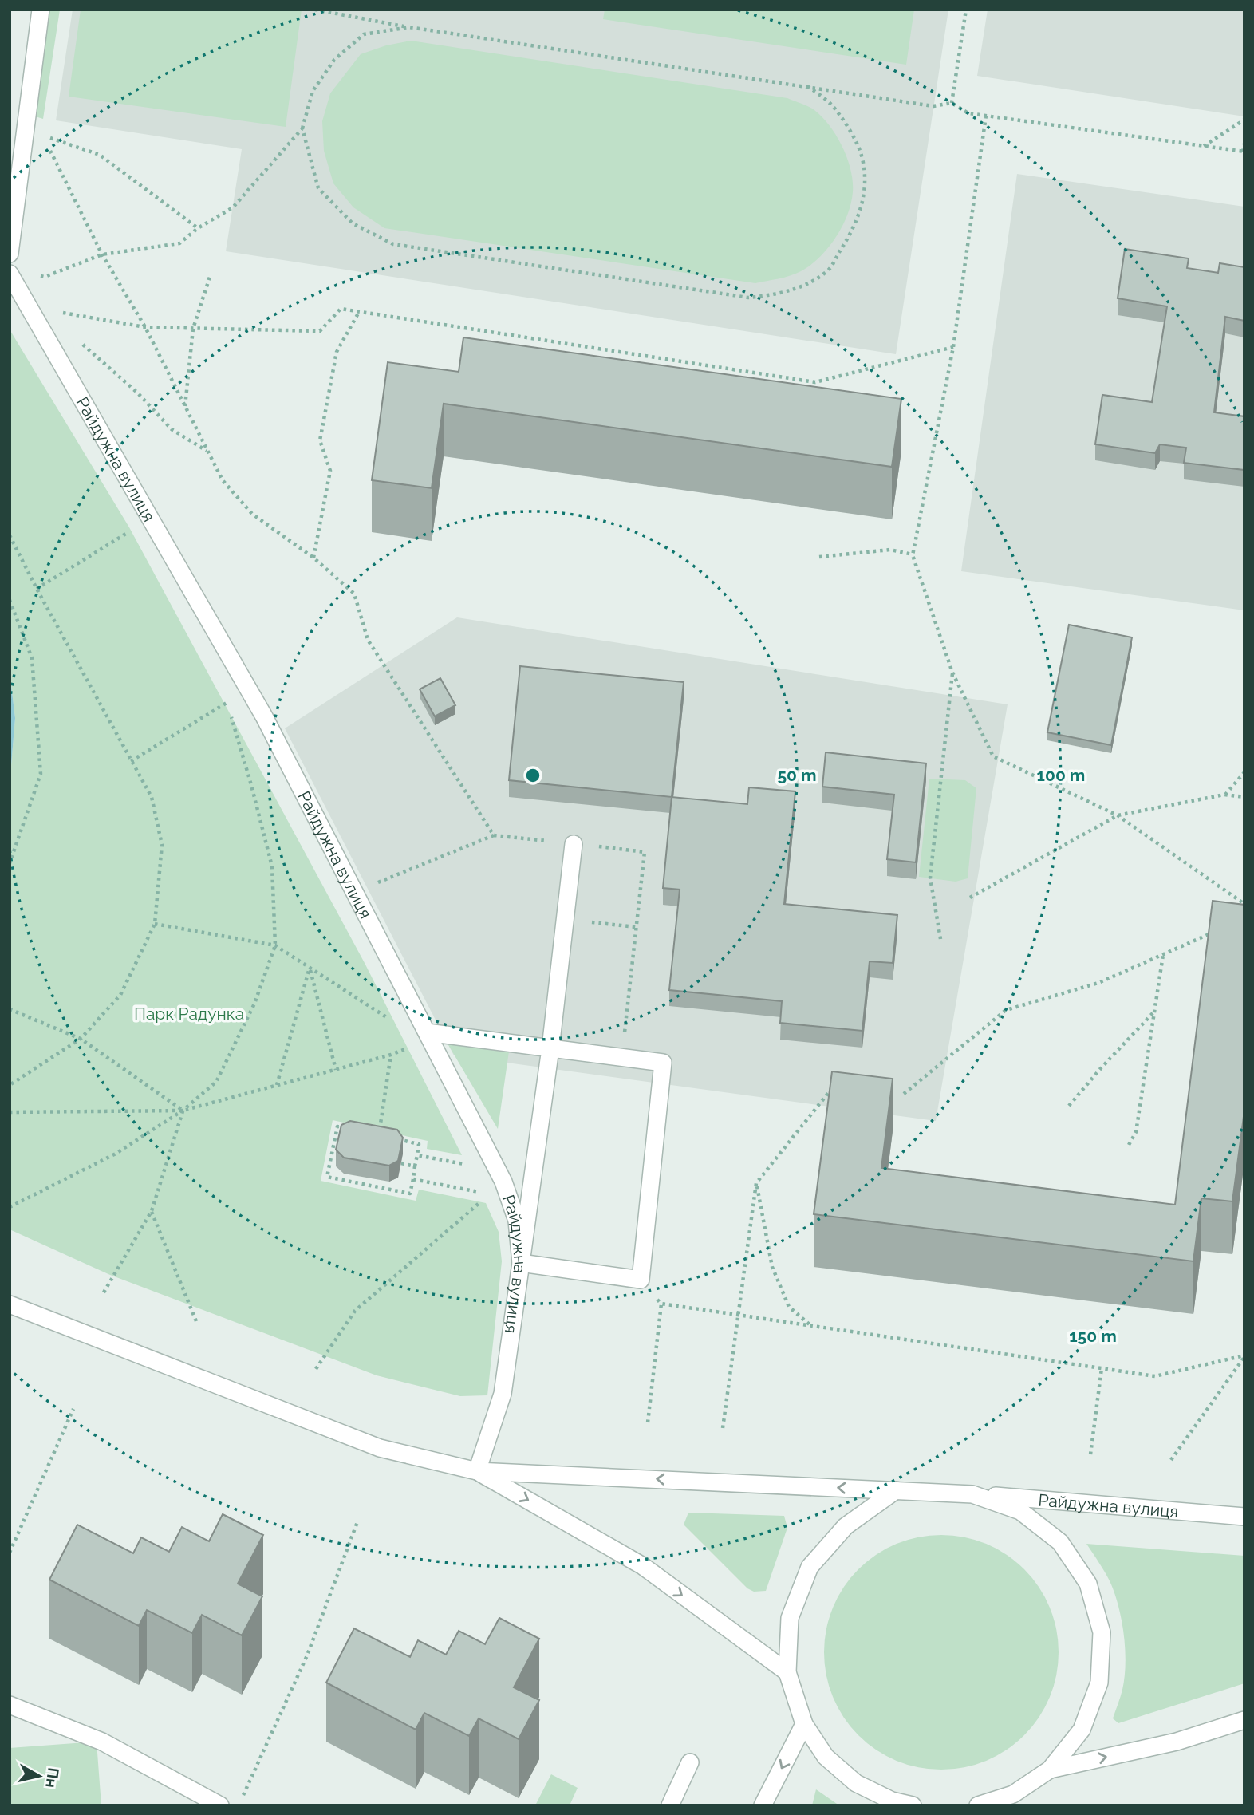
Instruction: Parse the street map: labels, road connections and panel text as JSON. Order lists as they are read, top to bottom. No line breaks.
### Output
{"streets":{"street":["Райдужна вулиця"]},"parks":["Парк Радунка"],"north":"right","rings":["50 m","100 m","150 m"]}
